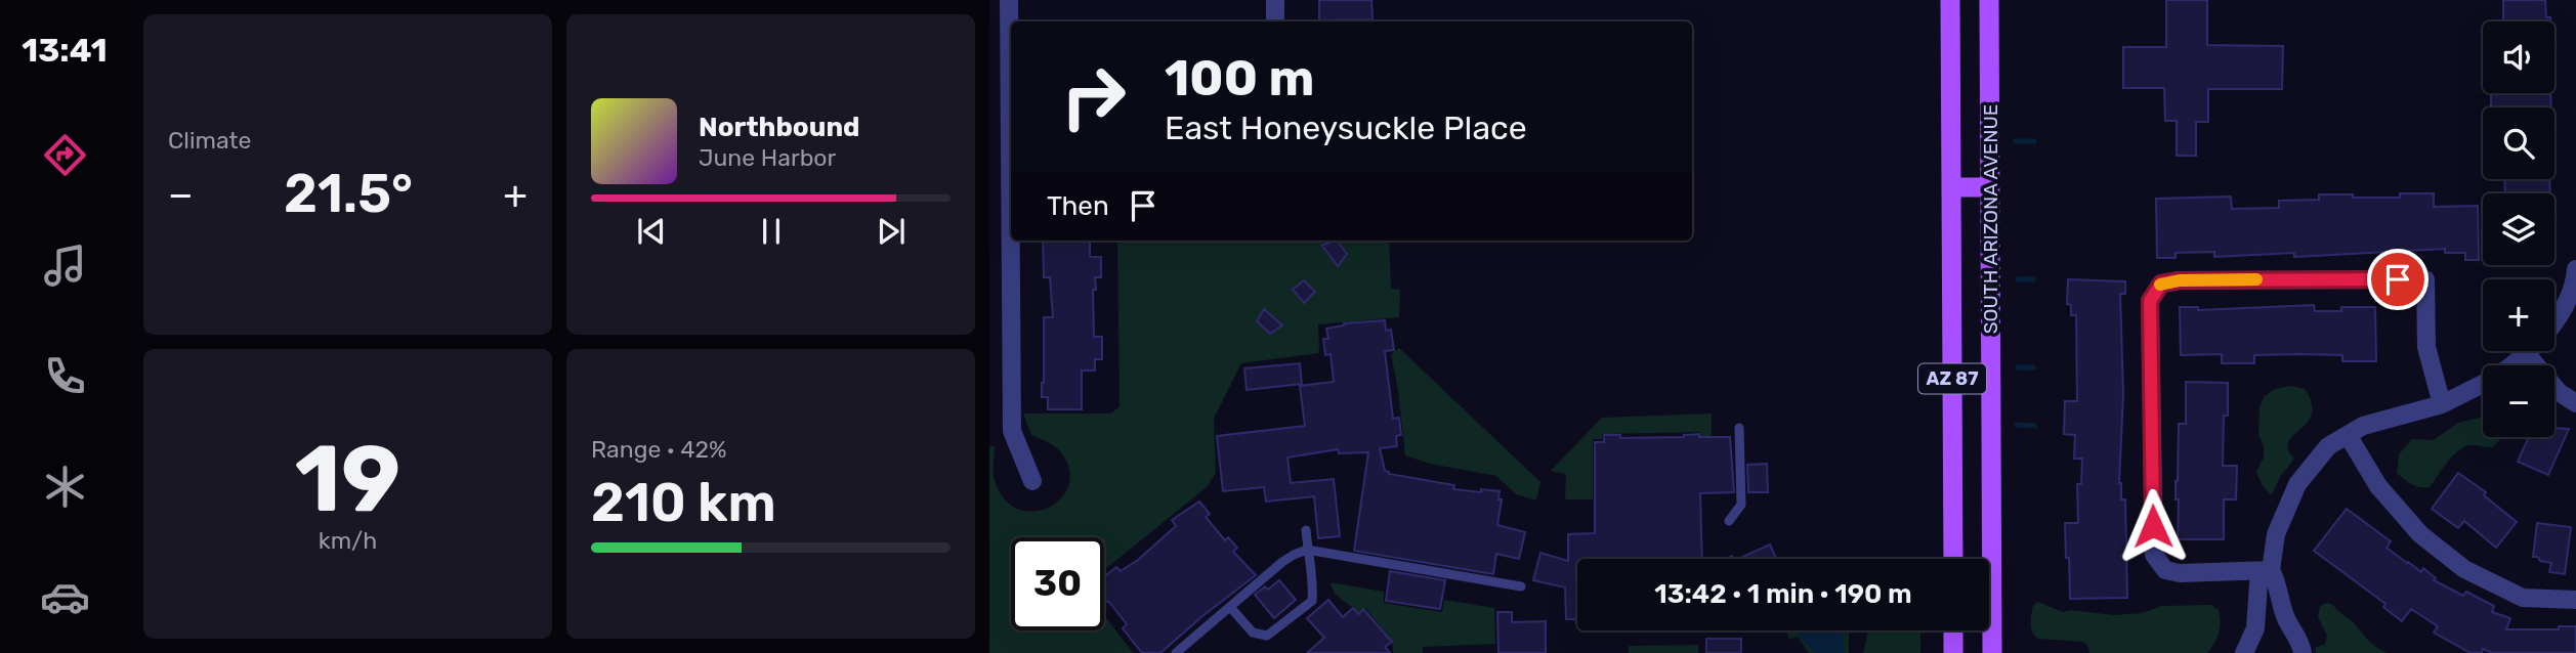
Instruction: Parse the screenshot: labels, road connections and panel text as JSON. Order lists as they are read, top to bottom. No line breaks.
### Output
{"streets":{"main road":["SOUTH ARIZONA AVENUE","AZ 87"]},"page":{"tabs":"13:41","tile":["Climate",["19","km/h"],["Range · 42%","210 km"]],"map_buttons":["+","−"],"turn":["100 m","East Honeysuckle Place"],"song":["Northbound","June Harbor"],"heat":["−","21.5°","+"],"then":"Then","limit":"30","trip":"13:42 · 1 min · 190 m"}}
